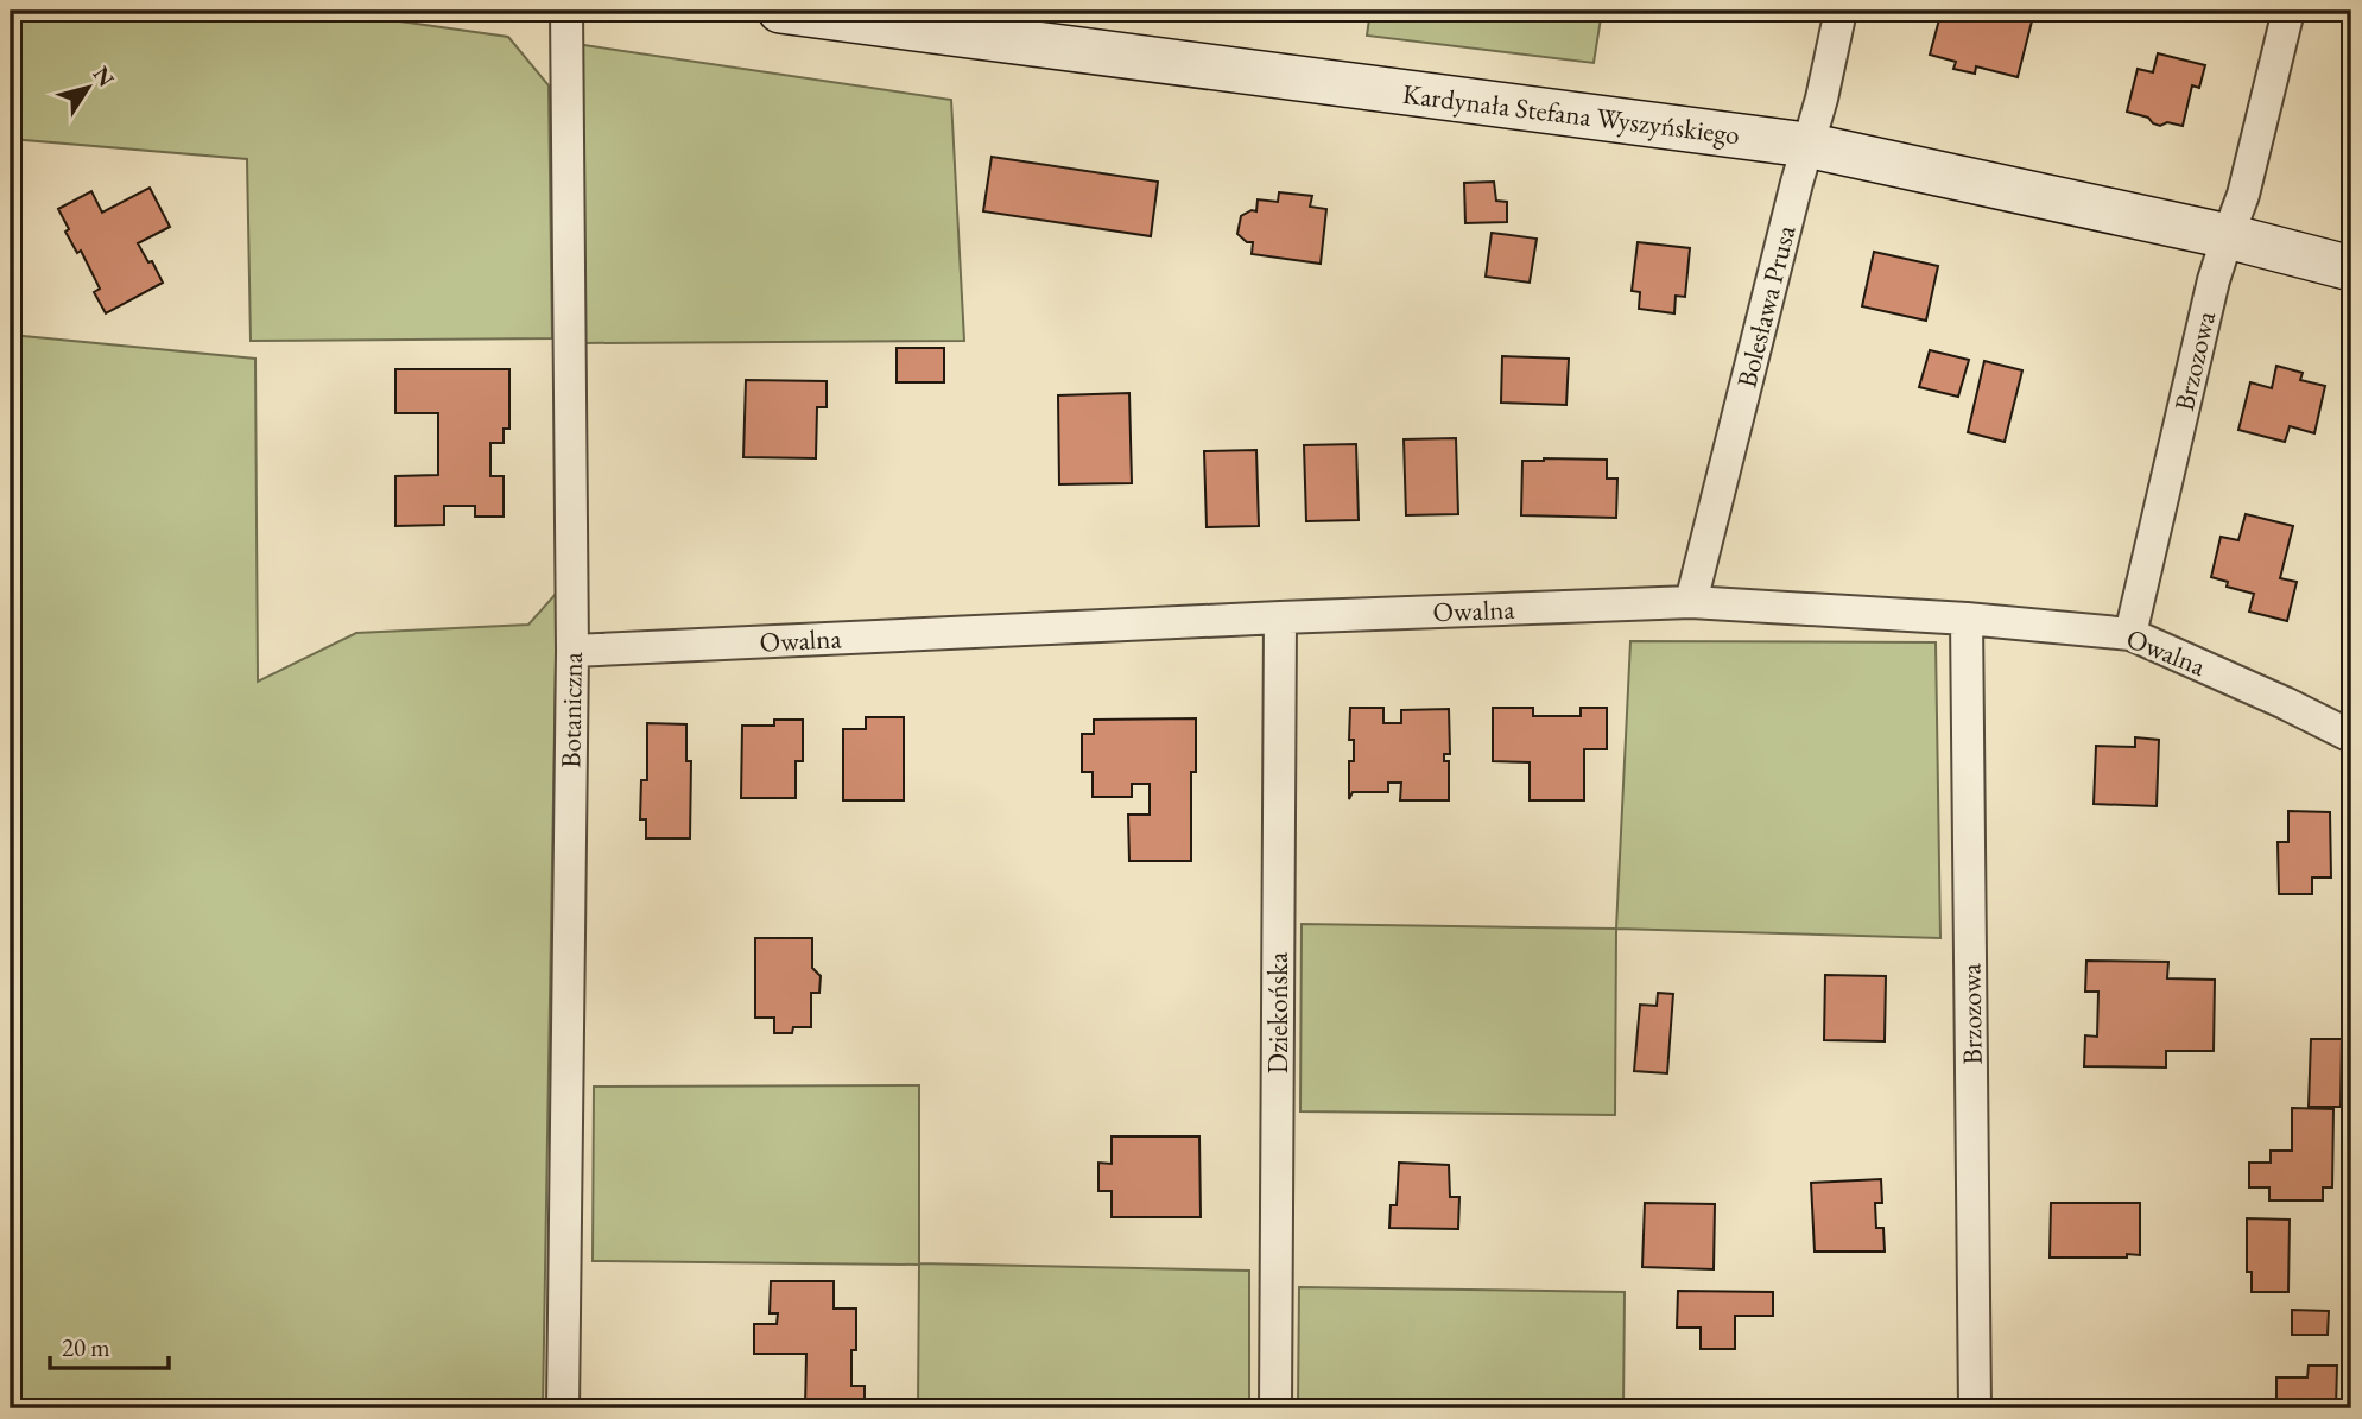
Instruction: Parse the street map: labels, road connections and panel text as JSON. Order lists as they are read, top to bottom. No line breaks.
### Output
{"streets":{"main road":["Kardynała Stefana Wyszyńskiego"],"street":["Bolesława Prusa","Brzozowa","Owalna","Botaniczna","Dziekońska"]},"crossings":[["Kardynała Stefana Wyszyńskiego","Bolesława Prusa"],["Kardynała Stefana Wyszyńskiego","Brzozowa"],["Bolesława Prusa","Owalna"],["Brzozowa","Owalna"],["Owalna","Botaniczna"],["Owalna","Dziekońska"]],"scale_bar":"20 m","north":"top right"}
